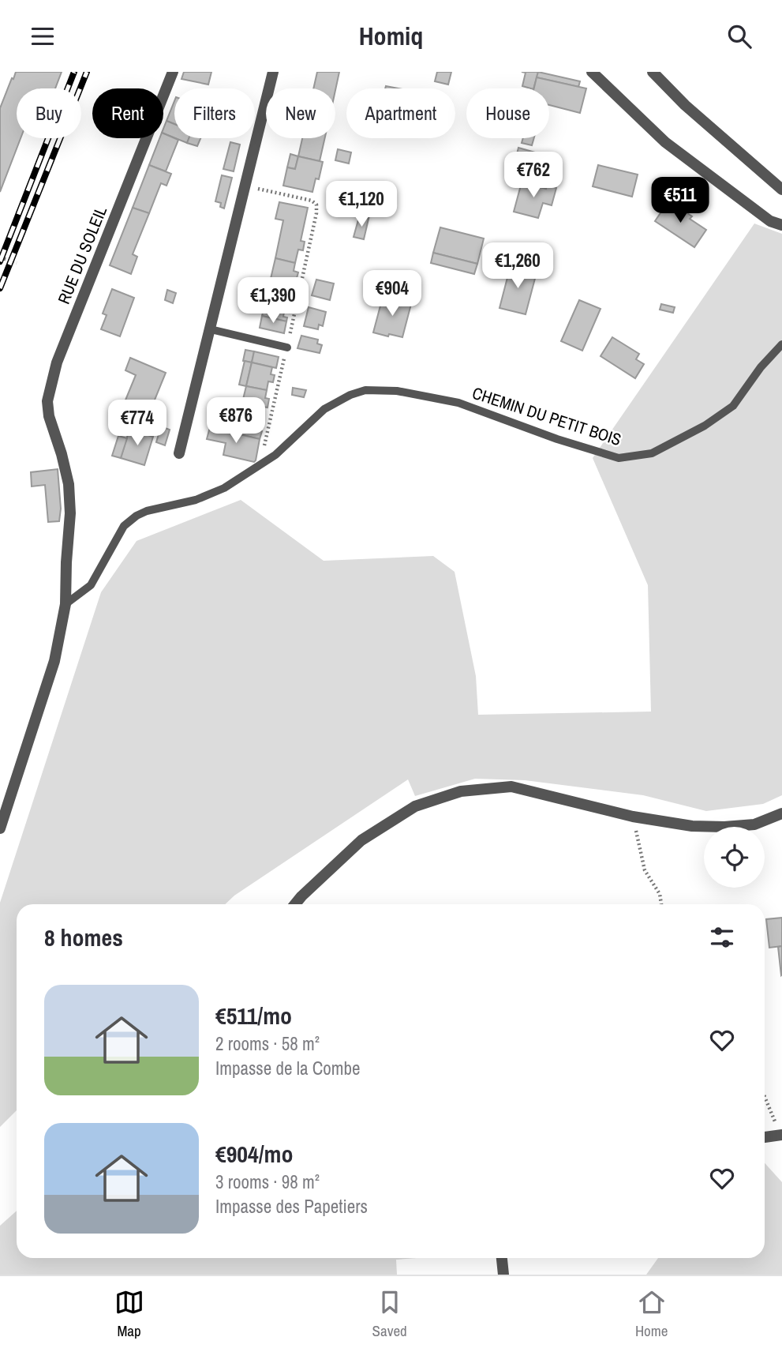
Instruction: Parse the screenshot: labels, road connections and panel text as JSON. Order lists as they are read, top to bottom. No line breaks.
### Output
{"streets":{"street":["RUE DU SOLEIL"],"lane":["CHEMIN DU PETIT BOIS"]},"crossings":[["RUE DU SOLEIL","CHEMIN DU PETIT BOIS"]],"page":{"header":"Homiq","chip":["Buy","Rent","Filters","New","Apartment","House"],"price":["€762","€511","€1,120","€1,260","€904","€1,390","€876","€774"],"heading":"8 homes","list":[{"name":"€511/mo","note":"2 rooms · 58 m² · Impasse de la Combe"},{"name":"€904/mo","note":"3 rooms · 98 m² · Impasse des Papetiers"}],"tabs":["Map","Saved","Home"]}}
